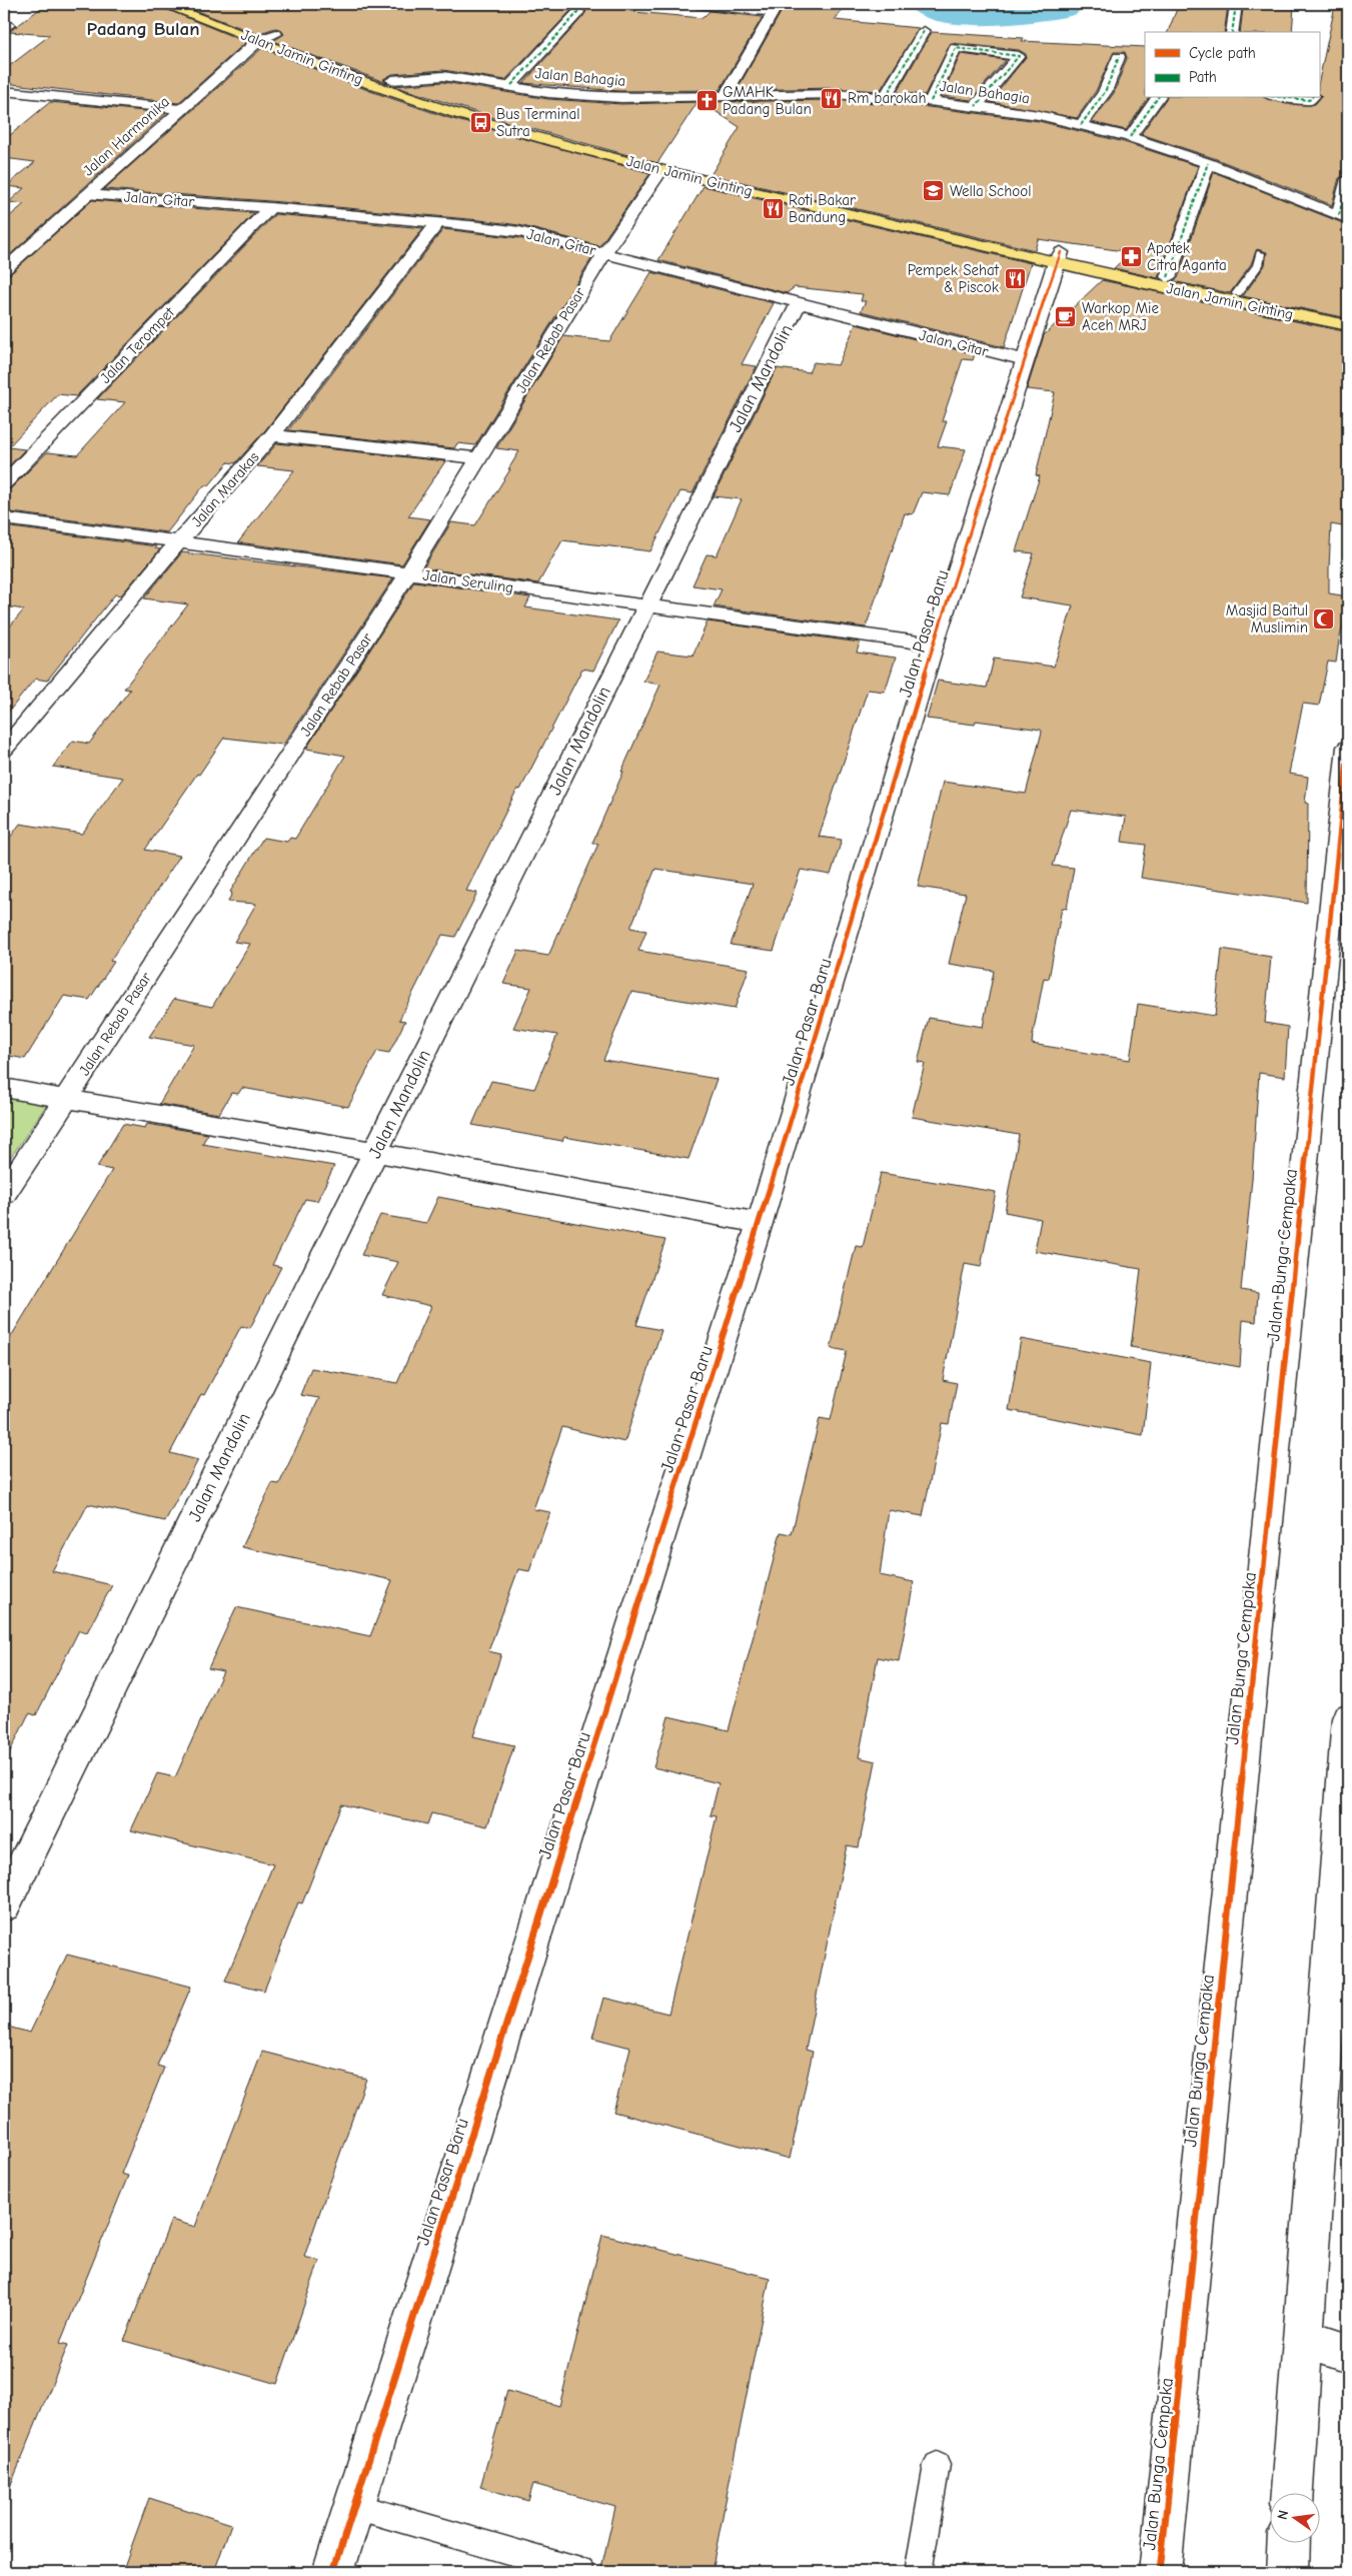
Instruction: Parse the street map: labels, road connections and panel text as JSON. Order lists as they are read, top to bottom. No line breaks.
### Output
{"streets":{"main road":["Jalan Jamin Ginting"],"street":["Jalan Bahagia","Jalan Harmonika","Jalan Gitar","Jalan Rebab Pasar","Jalan Terompet","Jalan Mandolin","Jalan Marakas","Jalan Seruling","Jalan Pasar Baru","Jalan Bunga Cempaka"]},"crossings":[["Jalan Jamin Ginting","Jalan Bahagia"],["Jalan Jamin Ginting","Jalan Harmonika"],["Jalan Jamin Ginting","Jalan Rebab Pasar"],["Jalan Jamin Ginting","Jalan Pasar Baru"],["Jalan Harmonika","Jalan Gitar"],["Jalan Gitar","Jalan Rebab Pasar"],["Jalan Gitar","Jalan Terompet"],["Jalan Gitar","Jalan Mandolin"],["Jalan Gitar","Jalan Marakas"],["Jalan Gitar","Jalan Pasar Baru"],["Jalan Rebab Pasar","Jalan Seruling"],["Jalan Mandolin","Jalan Seruling"],["Jalan Marakas","Jalan Seruling"],["Jalan Seruling","Jalan Pasar Baru"]],"districts":["Padang Bulan"],"places":{"restaurant":["Rm barokah","Roti Bakar Bandung","Pempek Sehat & Piscok"],"church":["GMAHK Padang Bulan"],"bus stop":["Bus Terminal Sutra"],"school or university":["Wella School"],"pharmacy":["Apotek Citra Aganta"],"cafe":["Warkop Mie Aceh MRJ"],"mosque":["Masjid Baitul Muslimin"]},"legend":["Cycle path","Path"],"north":"left"}
